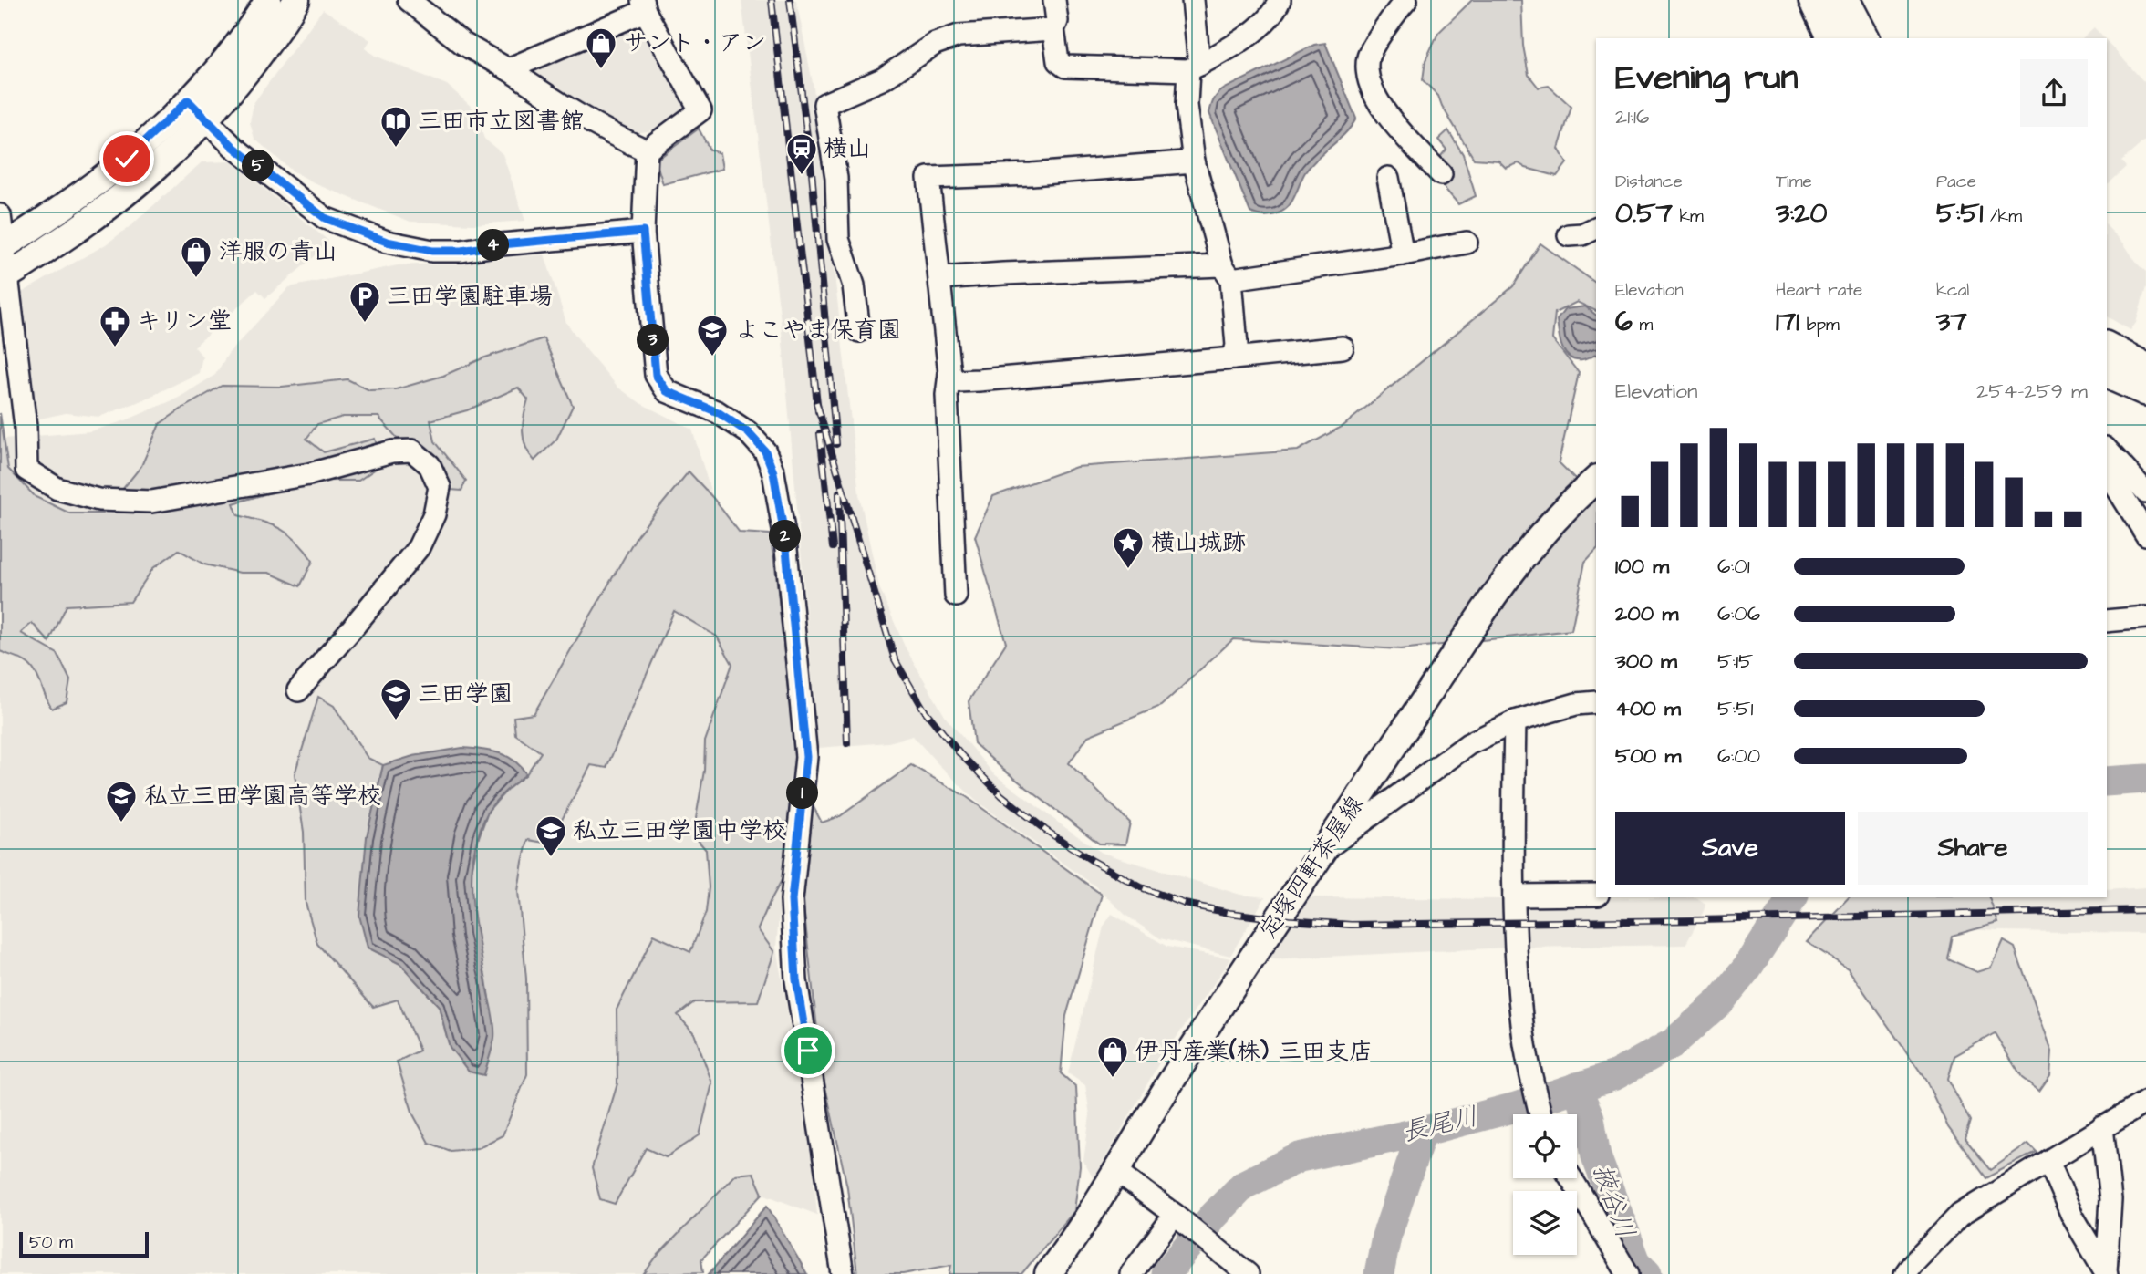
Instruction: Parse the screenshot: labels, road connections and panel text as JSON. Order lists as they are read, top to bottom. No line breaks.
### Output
{"streets":{"main road":["定塚四軒茶屋線"]},"water":["長尾川","掖谷川"],"places":{"shop":["サント・アン","洋服の青山","伊丹産業(株) 三田支店"],"library":["三田市立図書館"],"station":["横山"],"parking":["三田学園駐車場"],"pharmacy":["キリン堂"],"school or university":["よこやま保育園","三田学園","私立三田学園高等学校","私立三田学園中学校"],"place":["横山城跡"]},"scale_bar":"50 m","page":{"heading":["Evening run","21:16"],"stats":[["Distance","0.57 km"],["Time","3:20"],["Pace","5:51 /km"],["Elevation","6 m"],["Heart rate","171 bpm"],["kcal","37"]],"pins":["5","4","3","2","1"],"chart":["Elevation","254–259 m"],"list":[{"name":"100 m","note":"6:01"},{"name":"200 m","note":"6:06"},{"name":"300 m","note":"5:15"},{"name":"400 m","note":"5:51"},{"name":"500 m","note":"6:00"}],"buttons":["Save","Share"],"scale":"50 m"}}
